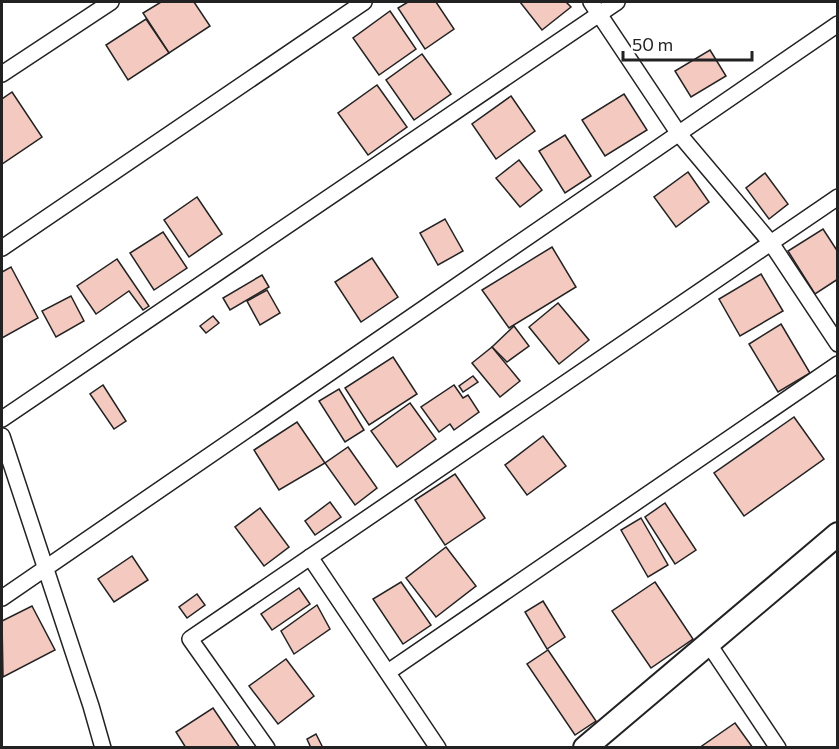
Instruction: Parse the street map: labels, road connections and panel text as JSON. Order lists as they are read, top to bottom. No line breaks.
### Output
{"scale_bar":"50 m"}
